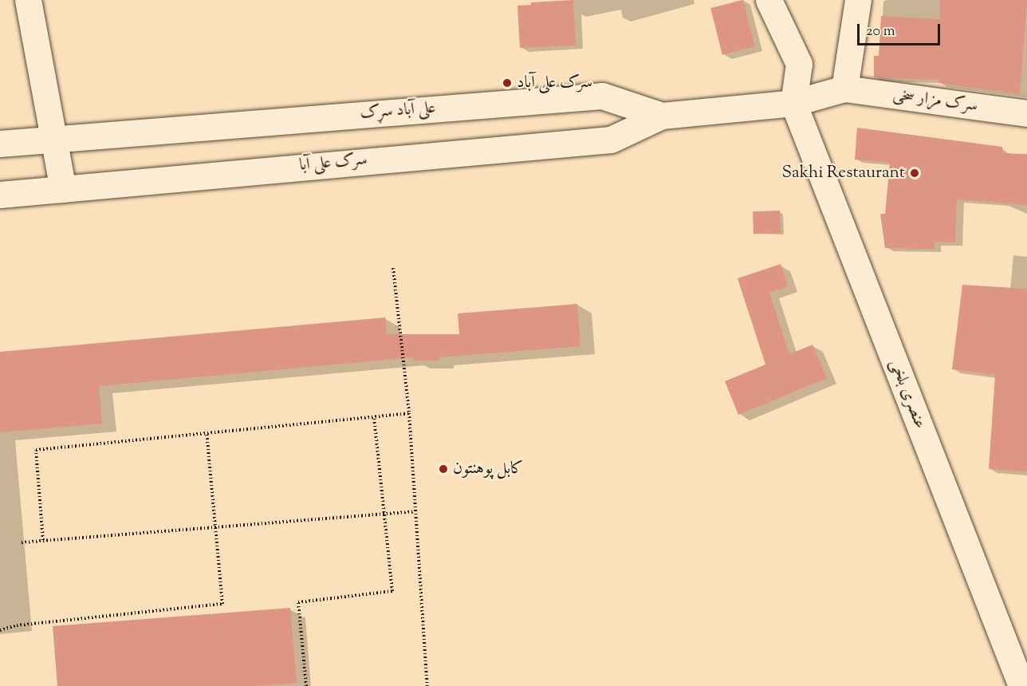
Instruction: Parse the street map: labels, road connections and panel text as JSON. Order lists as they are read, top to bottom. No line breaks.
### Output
{"streets":{"street":["سرک مزار سخی","علی آباد سړک","سرک علی آبا","عنصری بلخی"]},"crossings":[["سرک مزار سخی","علی آباد سړک"],["علی آباد سړک","سرک علی آبا"],["علی آباد سړک","عنصری بلخی"]],"places":["سرک علی آباد","Sakhi Restaurant","کابل پوهنتون"],"scale_bar":"20 m"}
